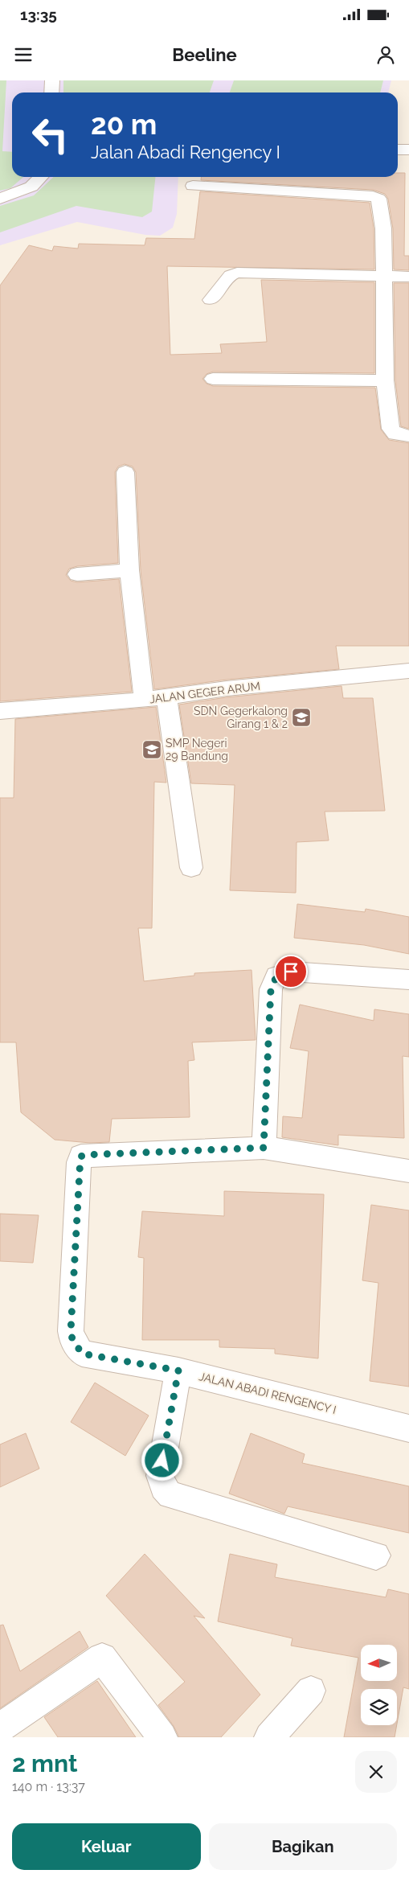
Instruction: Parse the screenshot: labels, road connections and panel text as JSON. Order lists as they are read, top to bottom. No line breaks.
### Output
{"streets":{"street":["JALAN GEGER ARUM","JALAN ABADI RENGENCY I"]},"places":{"school or university":["SDN Gegerkalong Girang 1 & 2","SMP Negeri 29 Bandung"]},"north":"left","page":{"status":"13:35","header":"Beeline","turn":["20 m","Jalan Abadi Rengency I"],"heading":["2 mnt","140 m · 13:37"],"buttons":["Keluar","Bagikan"]}}
